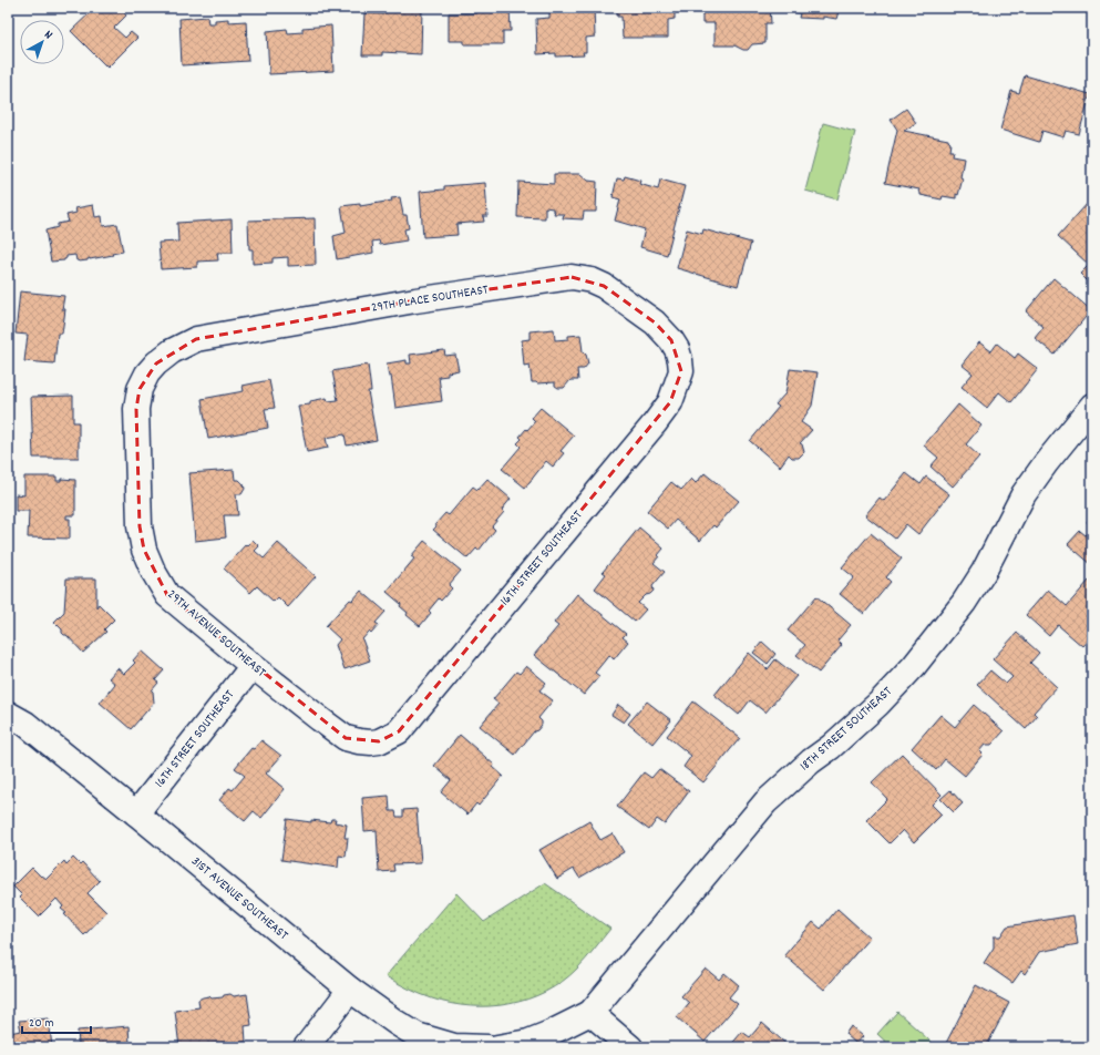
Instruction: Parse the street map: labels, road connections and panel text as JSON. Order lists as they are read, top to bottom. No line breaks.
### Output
{"streets":{"street":["29TH PLACE SOUTHEAST","16TH STREET SOUTHEAST","29TH AVENUE SOUTHEAST","18TH STREET SOUTHEAST","31ST AVENUE SOUTHEAST"]},"crossings":[["29TH PLACE SOUTHEAST","16TH STREET SOUTHEAST"],["29TH PLACE SOUTHEAST","29TH AVENUE SOUTHEAST"],["16TH STREET SOUTHEAST","29TH AVENUE SOUTHEAST"],["16TH STREET SOUTHEAST","31ST AVENUE SOUTHEAST"]],"scale_bar":"20 m","north":"top right"}
